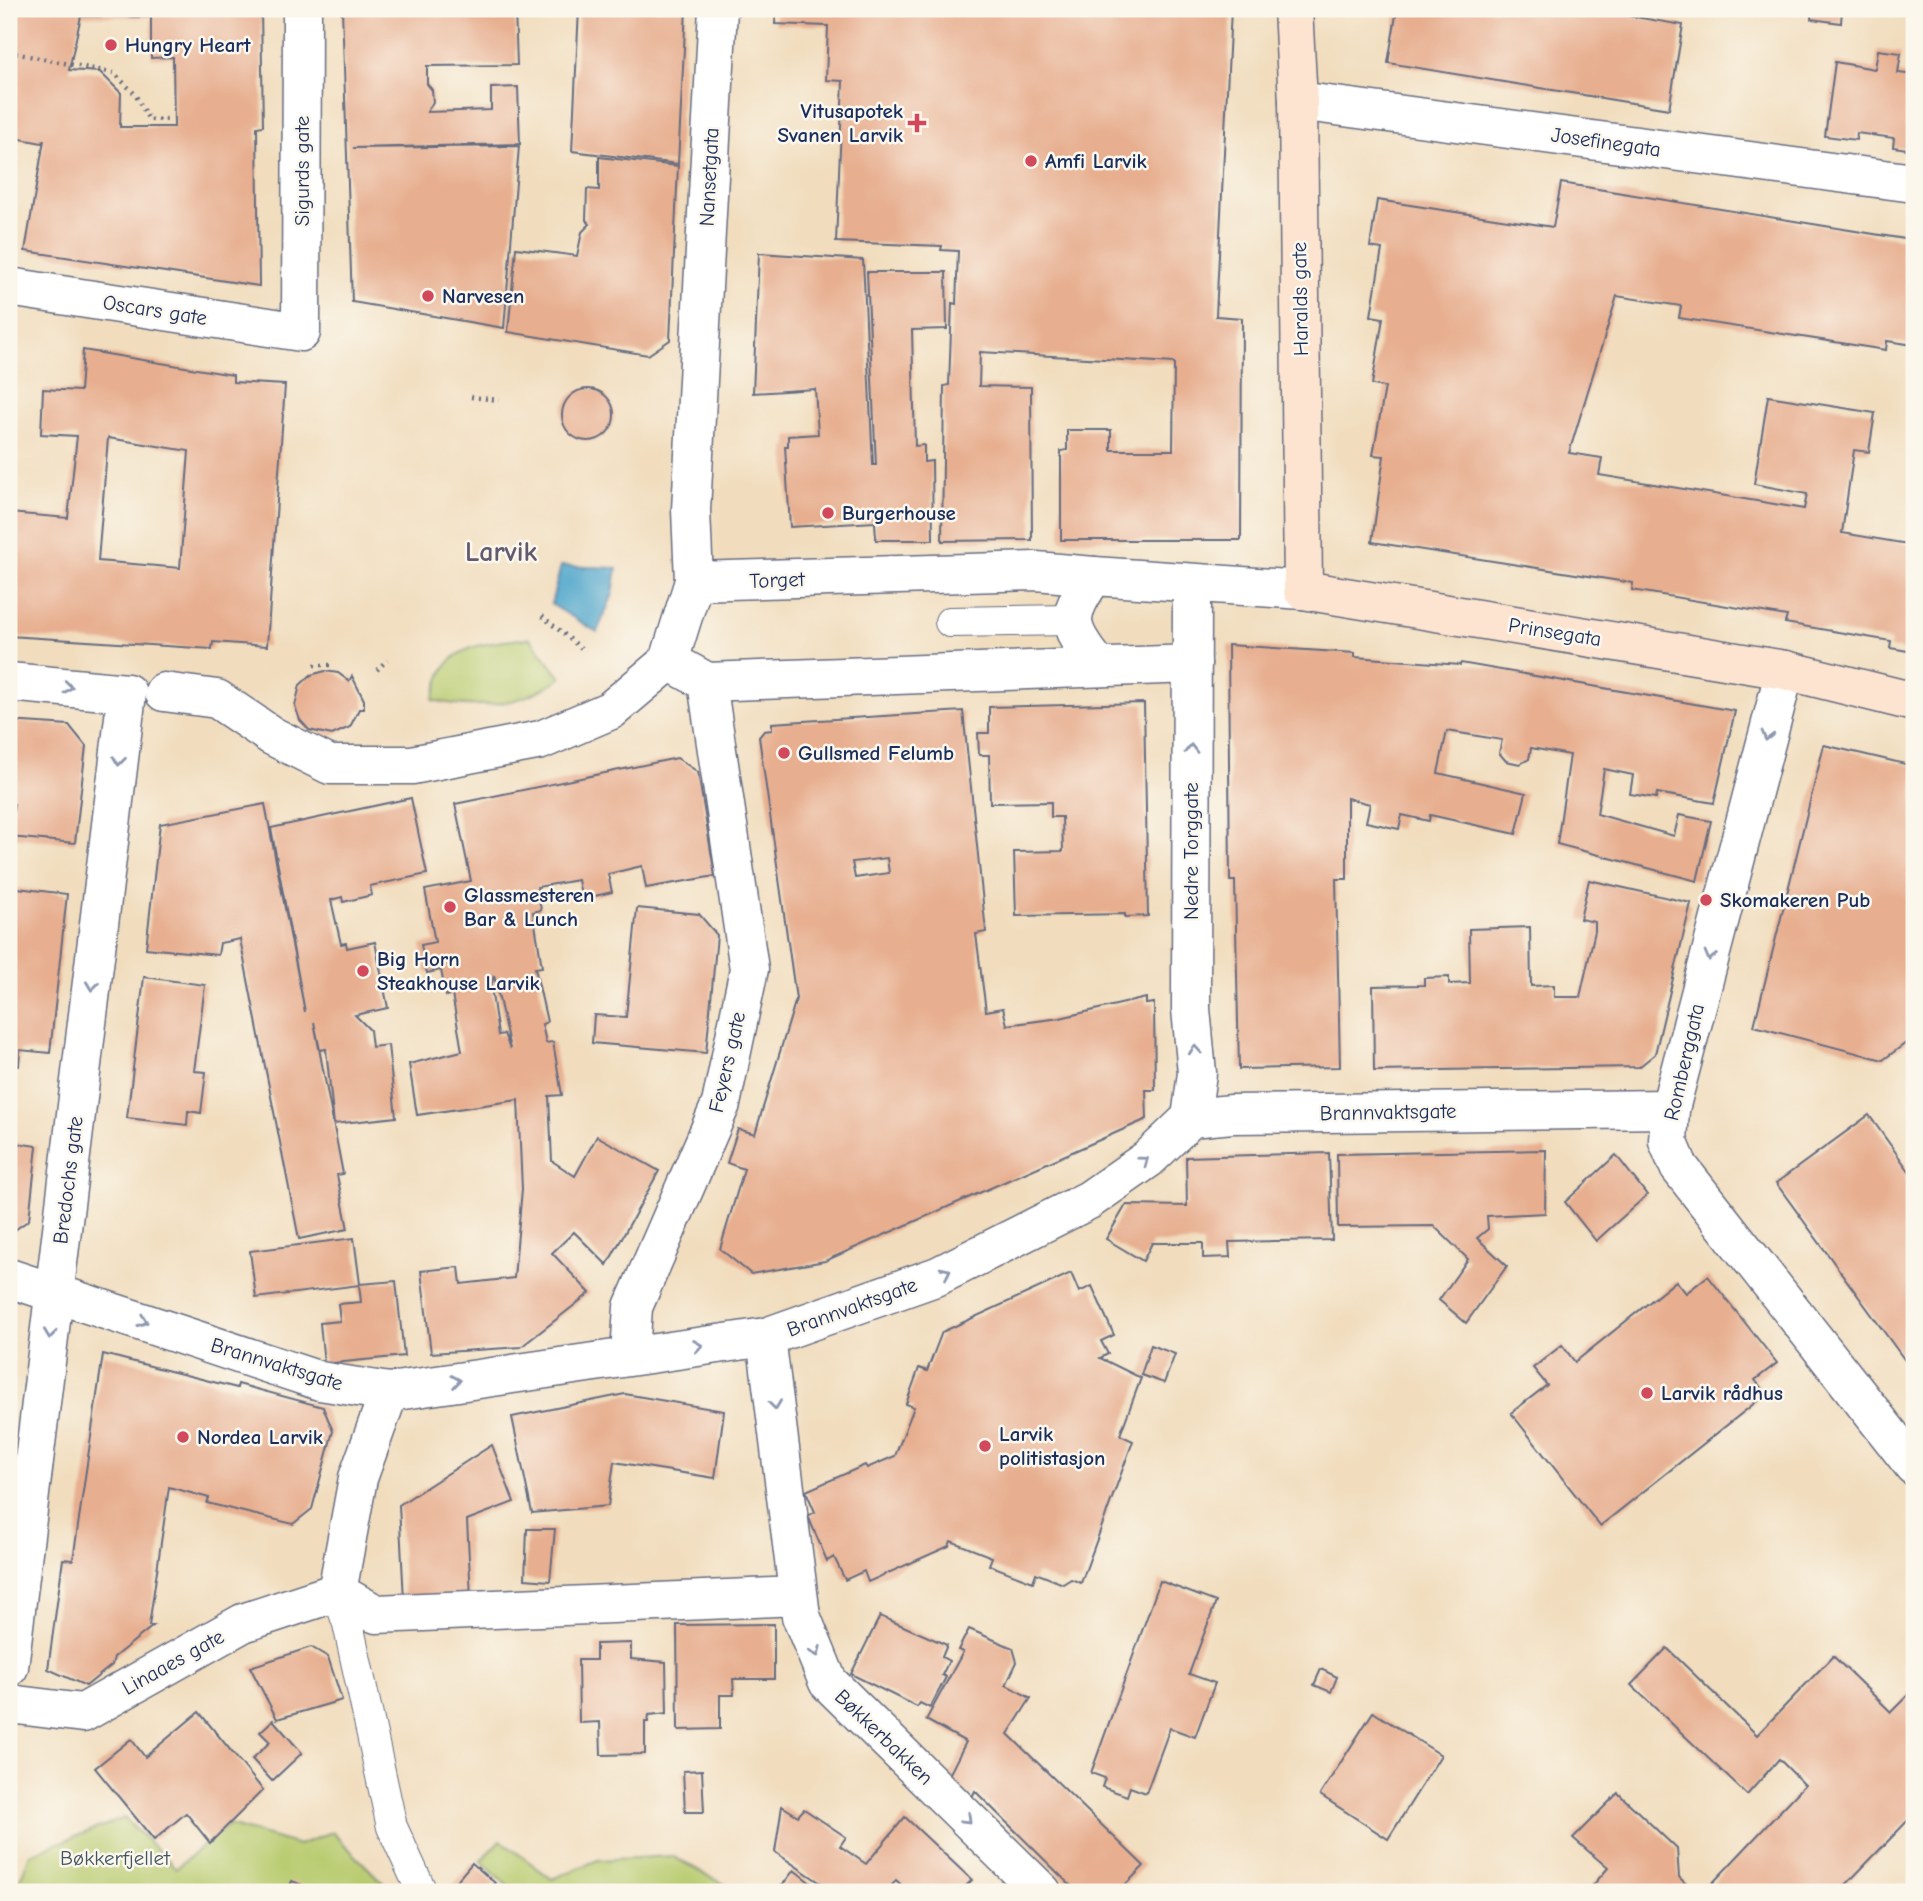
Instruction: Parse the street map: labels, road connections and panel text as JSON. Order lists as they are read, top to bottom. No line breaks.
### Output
{"streets":{"main road":["Haralds gate","Prinsegata"],"street":["Josefinegata","Sigurds gate","Nansetgata","Oscars gate","Torget","Nedre Torggate","Feyers gate","Romberggata","Brannvaktsgate","Bredochs gate","Linaaes gate","Bøkkerbakken"]},"crossings":[["Josefinegata","Haralds gate"],["Sigurds gate","Oscars gate"],["Nansetgata","Torget"],["Haralds gate","Prinsegata"],["Torget","Prinsegata"],["Torget","Nedre Torggate"],["Prinsegata","Nedre Torggate"],["Prinsegata","Romberggata"],["Nedre Torggate","Brannvaktsgate"],["Feyers gate","Brannvaktsgate"],["Romberggata","Brannvaktsgate"],["Brannvaktsgate","Bredochs gate"],["Brannvaktsgate","Bøkkerbakken"]],"one_way":["Nedre Torggate","Romberggata","Bredochs gate","Bøkkerbakken"],"districts":["Larvik"],"parks":["Bøkkerfjellet"],"places":{"other":["Hungry Heart","Amfi Larvik","Narvesen","Burgerhouse","Gullsmed Felumb","Skomakeren Pub","Glassmesteren Bar & Lunch","Big Horn Steakhouse Larvik","Larvik rådhus","Nordea Larvik","Larvik politistasjon"],"health":["Vitusapotek Svanen Larvik"]}}
